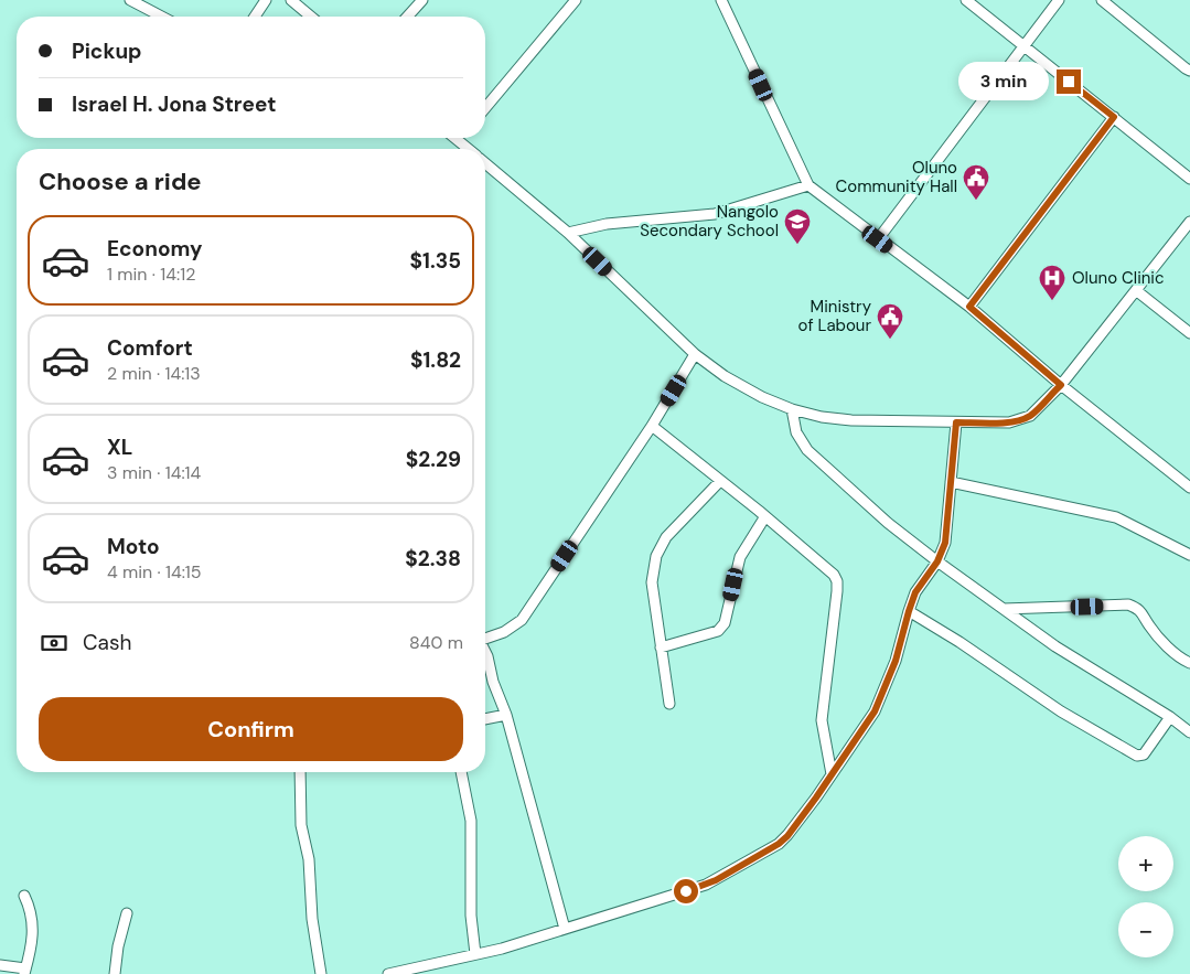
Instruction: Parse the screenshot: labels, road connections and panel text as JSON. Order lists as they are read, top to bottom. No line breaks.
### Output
{"places":{"public building":["Oluno Community Hall","Ministry of Labour"],"school or university":["Nangolo Secondary School"],"hospital":["Oluno Clinic"]},"page":{"banner":["Pickup","Israel H. Jona Street"],"bubble":"3 min","heading":"Choose a ride","list":[{"name":"Economy","note":"1 min · 14:12","value":"$1.35"},{"name":"Comfort","note":"2 min · 14:13","value":"$1.82"},{"name":"XL","note":"3 min · 14:14","value":"$2.29"},{"name":"Moto","note":"4 min · 14:15","value":"$2.38"}],"pay":["Cash","840 m"],"buttons":"Confirm","map_buttons":["+","−"]}}
